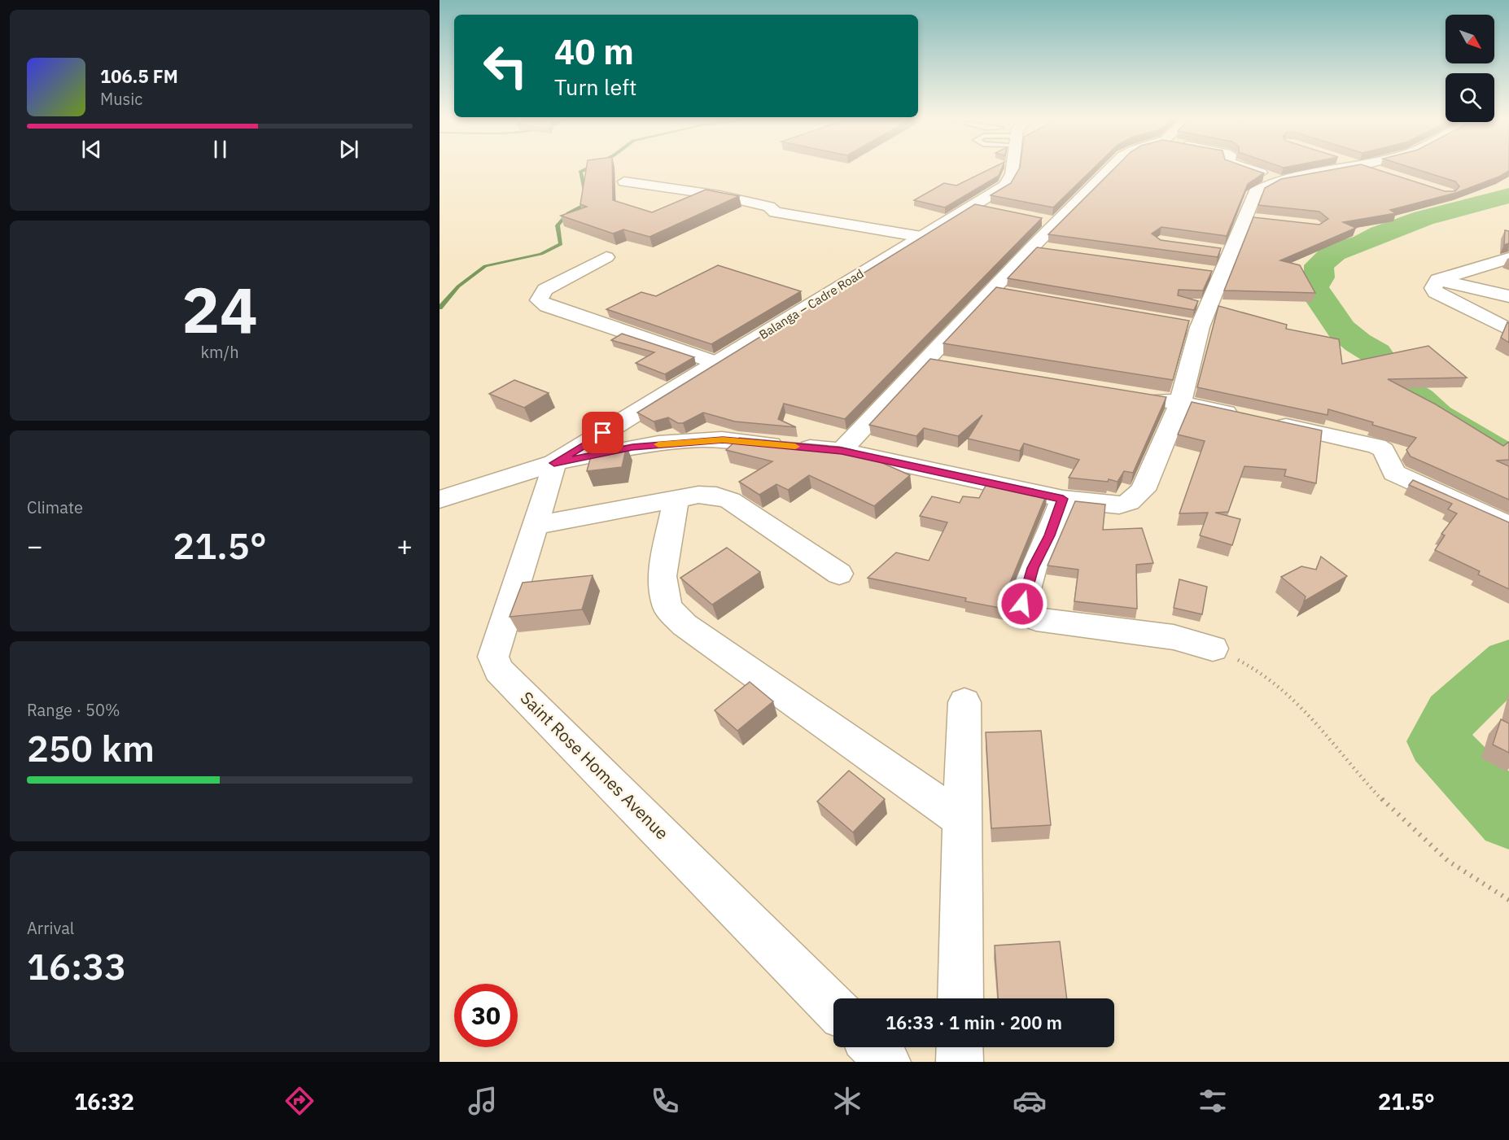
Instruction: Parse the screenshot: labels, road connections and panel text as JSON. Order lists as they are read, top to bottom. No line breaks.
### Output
{"streets":{"street":["Balanga – Cadre Road","Saint Rose Homes Avenue"]},"crossings":[["Balanga – Cadre Road","Saint Rose Homes Avenue"]],"north":"bottom right","page":{"turn":["40 m","Turn left"],"song":["106.5 FM","Music"],"tile":[["24","km/h"],"Climate",["Range · 50%","250 km"],["Arrival","16:33"]],"heat":["−","21.5°","+"],"limit":"30","trip":"16:33 · 1 min · 200 m","tabs":["16:32","21.5°"]}}
